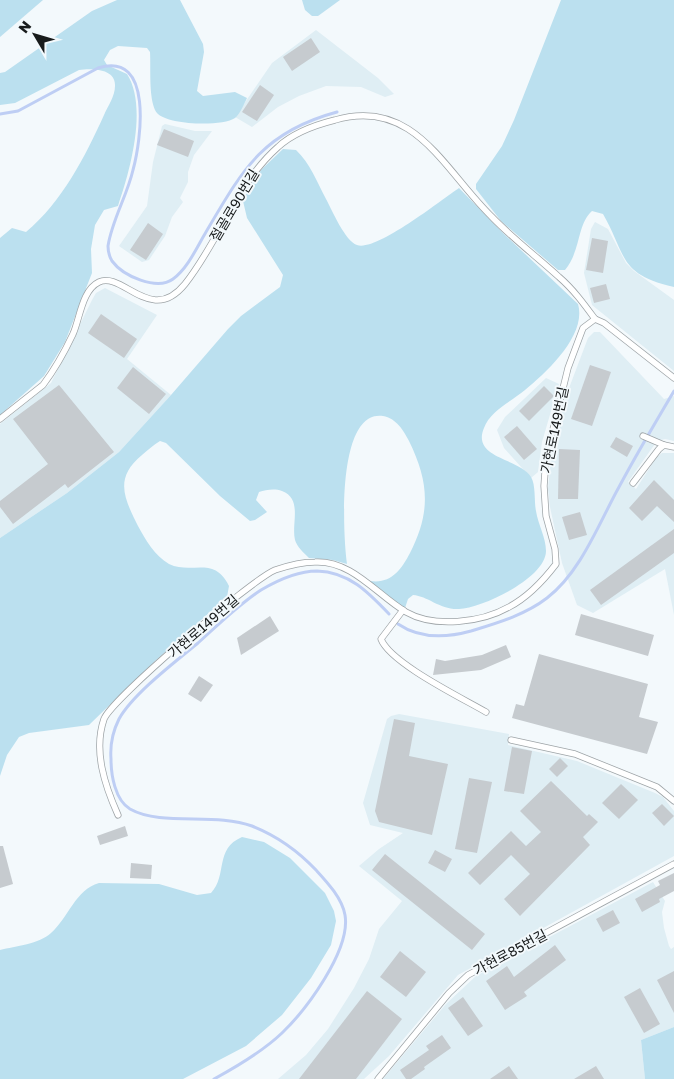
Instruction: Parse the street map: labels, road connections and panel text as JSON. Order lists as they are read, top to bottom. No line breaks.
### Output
{"streets":{"lane":["절골로90번길","가현로149번길","가현로85번길"]},"crossings":[["절골로90번길","가현로149번길"]],"north":"top left"}
